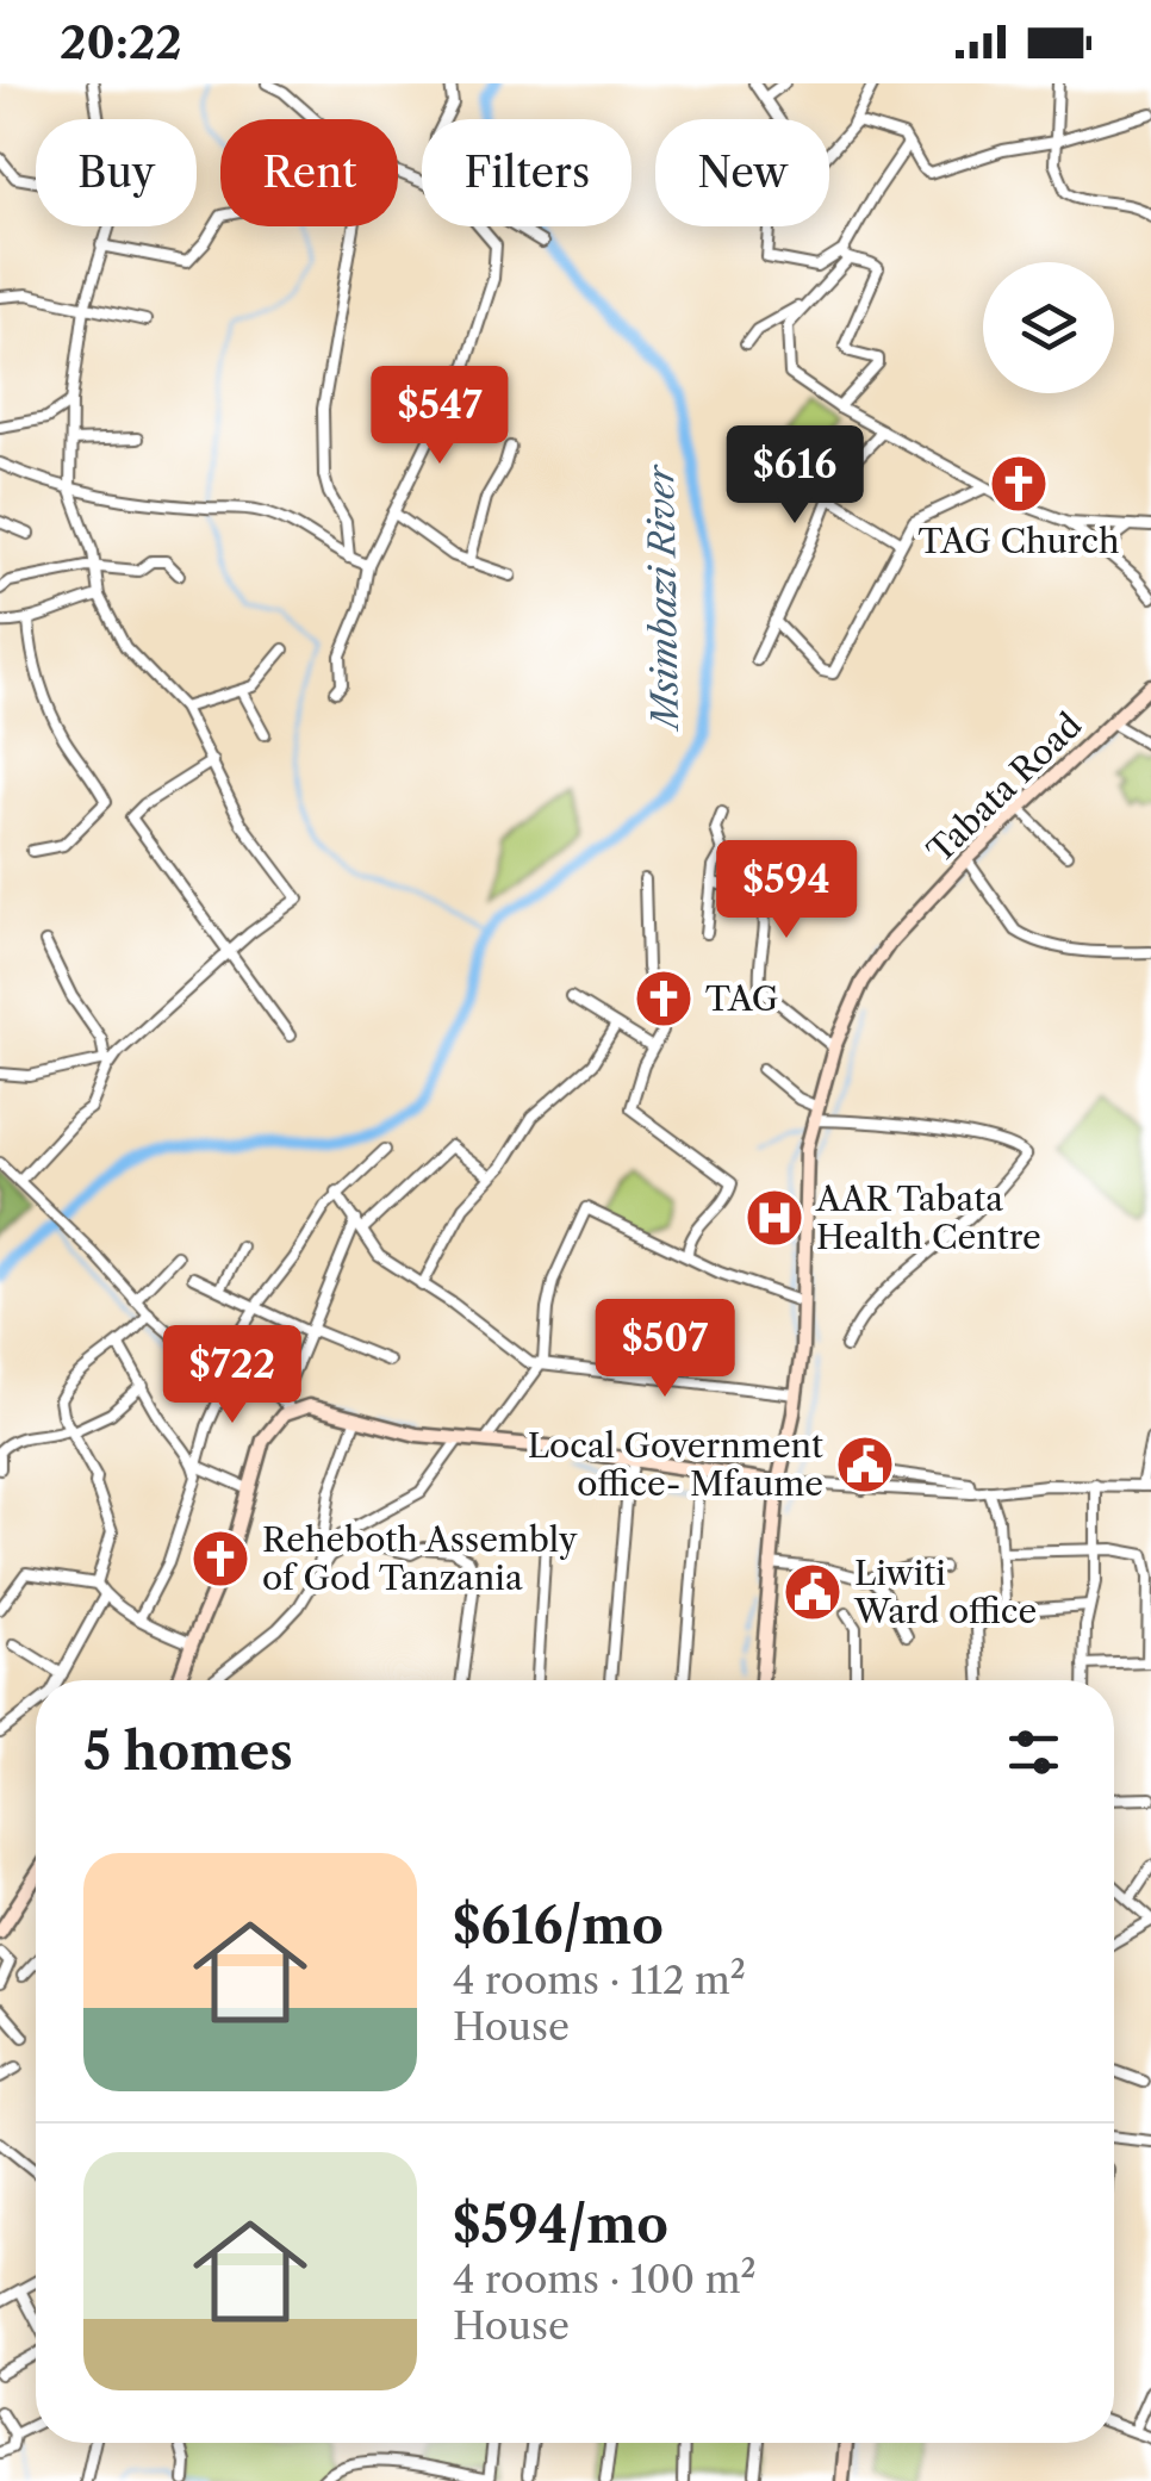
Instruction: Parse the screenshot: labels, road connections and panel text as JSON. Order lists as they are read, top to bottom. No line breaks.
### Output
{"streets":{"main road":["Tabata Road"]},"water":["Msimbazi River"],"places":{"church":["TAG Church","TAG","Reheboth Assembly of God Tanzania"],"hospital":["AAR Tabata Health Centre"],"public building":["Local Government office- Mfaume","Liwiti Ward office"]},"page":{"status":"20:22","chip":["Buy","Rent","Filters","New"],"price":["$547","$616","$594","$507","$722"],"heading":"5 homes","list":[{"name":"$616/mo","note":"4 rooms · 112 m² · House"},{"name":"$594/mo","note":"4 rooms · 100 m² · House"}]}}
